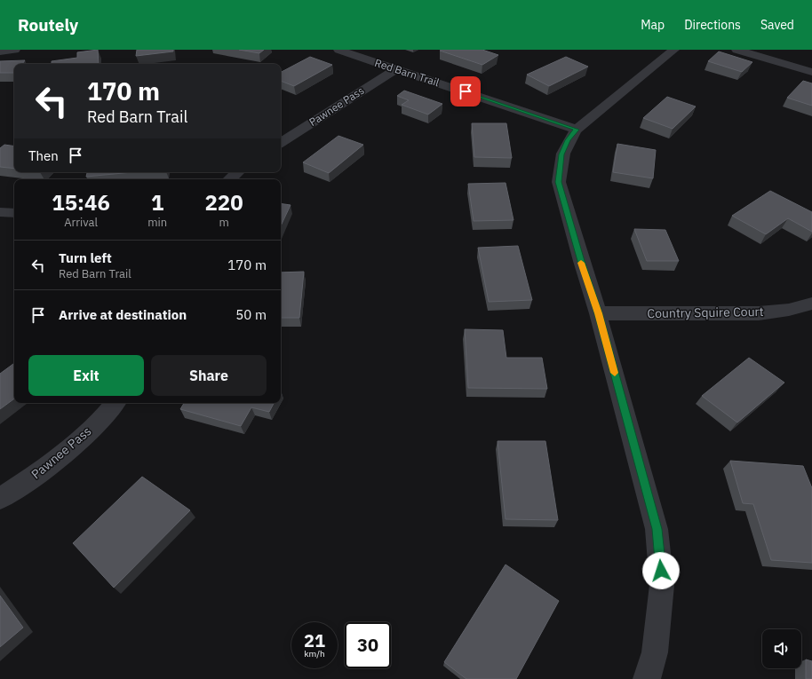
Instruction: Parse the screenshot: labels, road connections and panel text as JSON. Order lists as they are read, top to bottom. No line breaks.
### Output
{"streets":{"street":["Red Barn Trail","Pawnee Pass","Country Squire Court"]},"crossings":[["Red Barn Trail","Pawnee Pass"]],"page":{"header":"Routely","nav":["Map","Directions","Saved"],"turn":["170 m","Red Barn Trail"],"then":"Then","eta":["15:46","Arrival","1","min","220","m"],"list":[{"name":"Turn left","note":"Red Barn Trail","value":"170 m"},{"name":"Arrive at destination","value":"50 m"}],"buttons":["Exit","Share"],"speed":"21 km/h","limit":"30"}}
